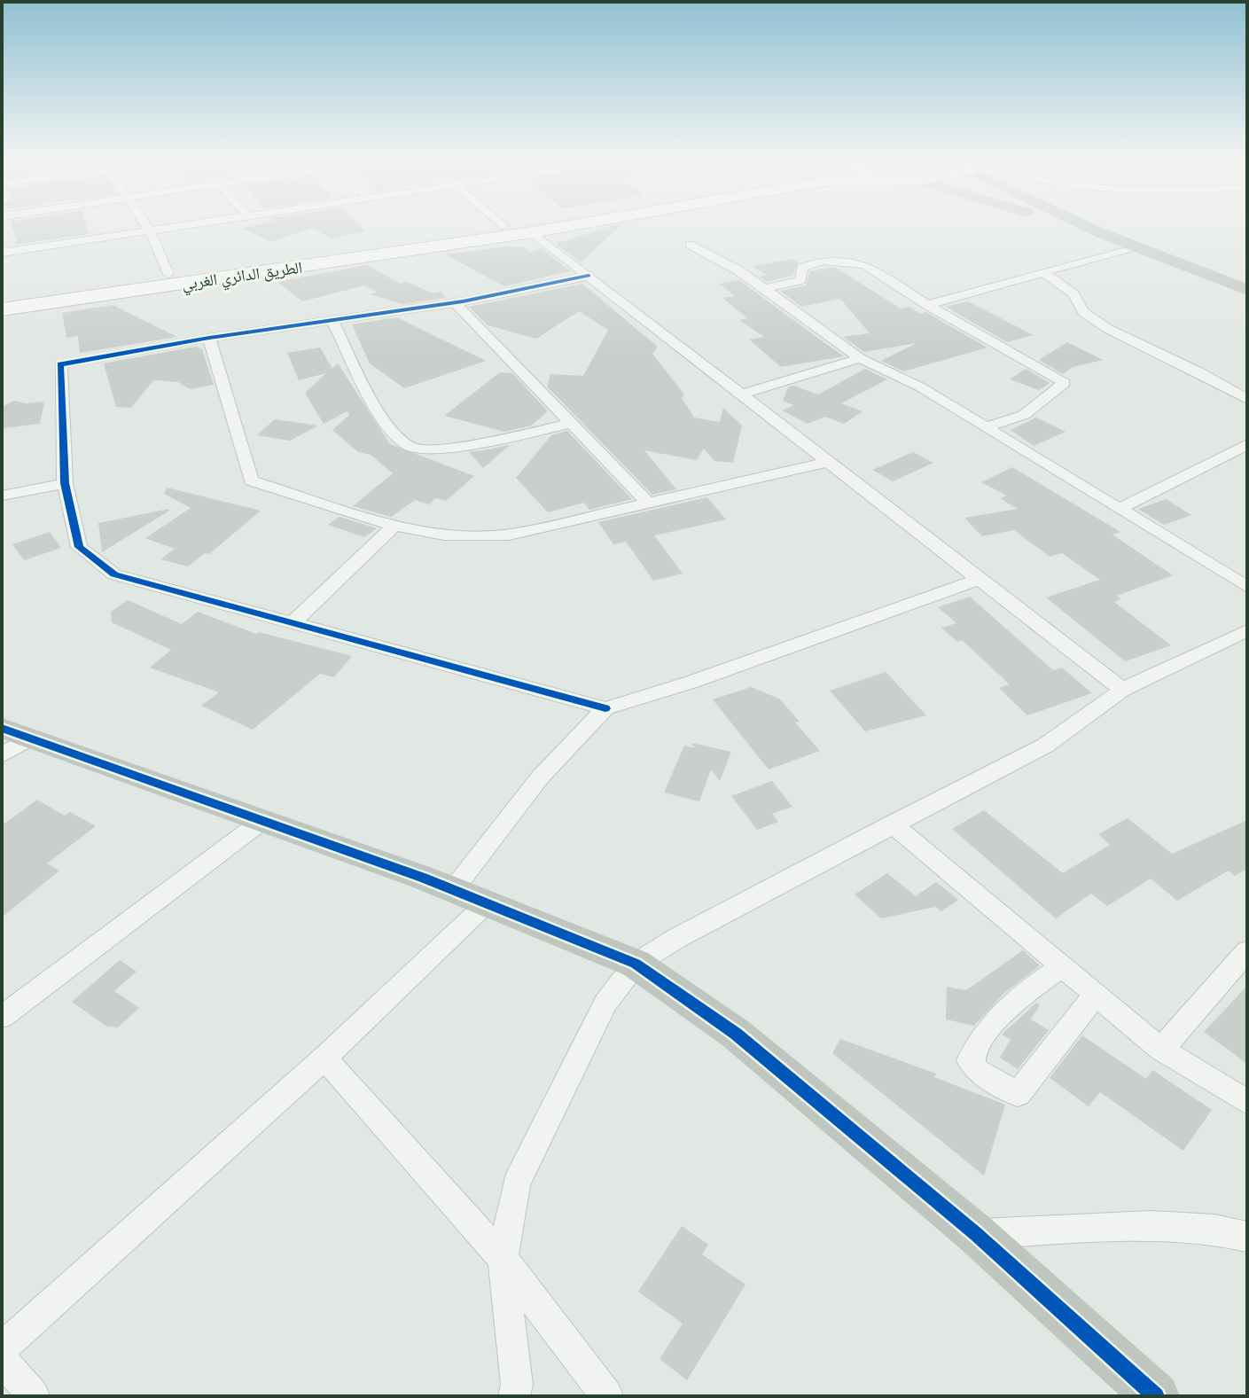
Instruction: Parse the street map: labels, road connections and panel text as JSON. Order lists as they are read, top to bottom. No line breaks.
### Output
{"streets":{"main road":["الطريق الدائري الغربي"]}}
